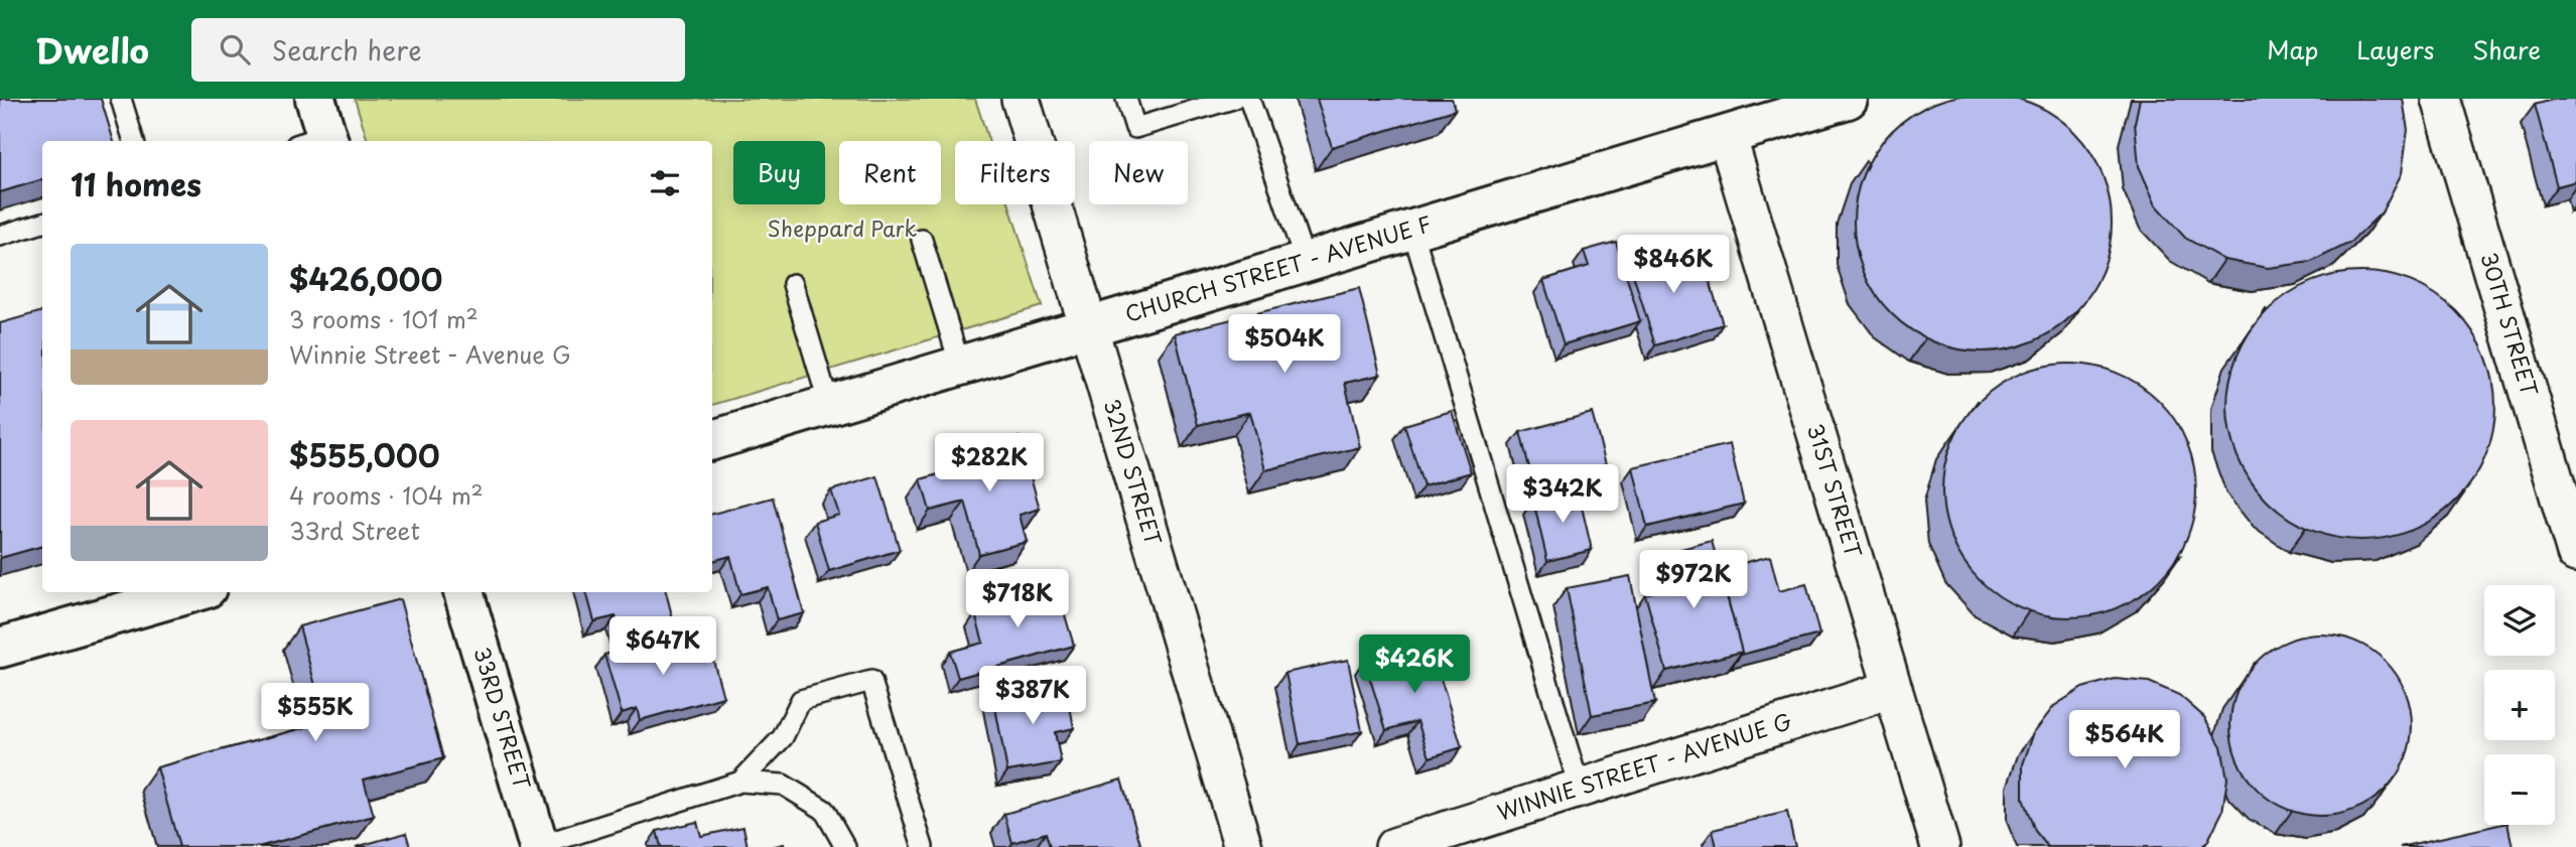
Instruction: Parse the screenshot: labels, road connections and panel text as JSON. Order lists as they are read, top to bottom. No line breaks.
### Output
{"streets":{"street":["CHURCH STREET - AVENUE F","30TH STREET","32ND STREET","31ST STREET","33RD STREET","WINNIE STREET - AVENUE G"]},"crossings":[["CHURCH STREET - AVENUE F","32ND STREET"],["CHURCH STREET - AVENUE F","31ST STREET"],["31ST STREET","WINNIE STREET - AVENUE G"]],"parks":["Sheppard Park"],"page":{"header":"Dwello","search":"Search here","nav":["Map","Layers","Share"],"chip":["Buy","Rent","Filters","New"],"heading":"11 homes","list":[{"name":"$426,000","note":"3 rooms · 101 m² · Winnie Street - Avenue G"},{"name":"$555,000","note":"4 rooms · 104 m² · 33rd Street"}],"price":["$846K","$504K","$282K","$342K","$972K","$718K","$647K","$426K","$387K","$555K","$564K"],"map_buttons":["+","−"]}}
